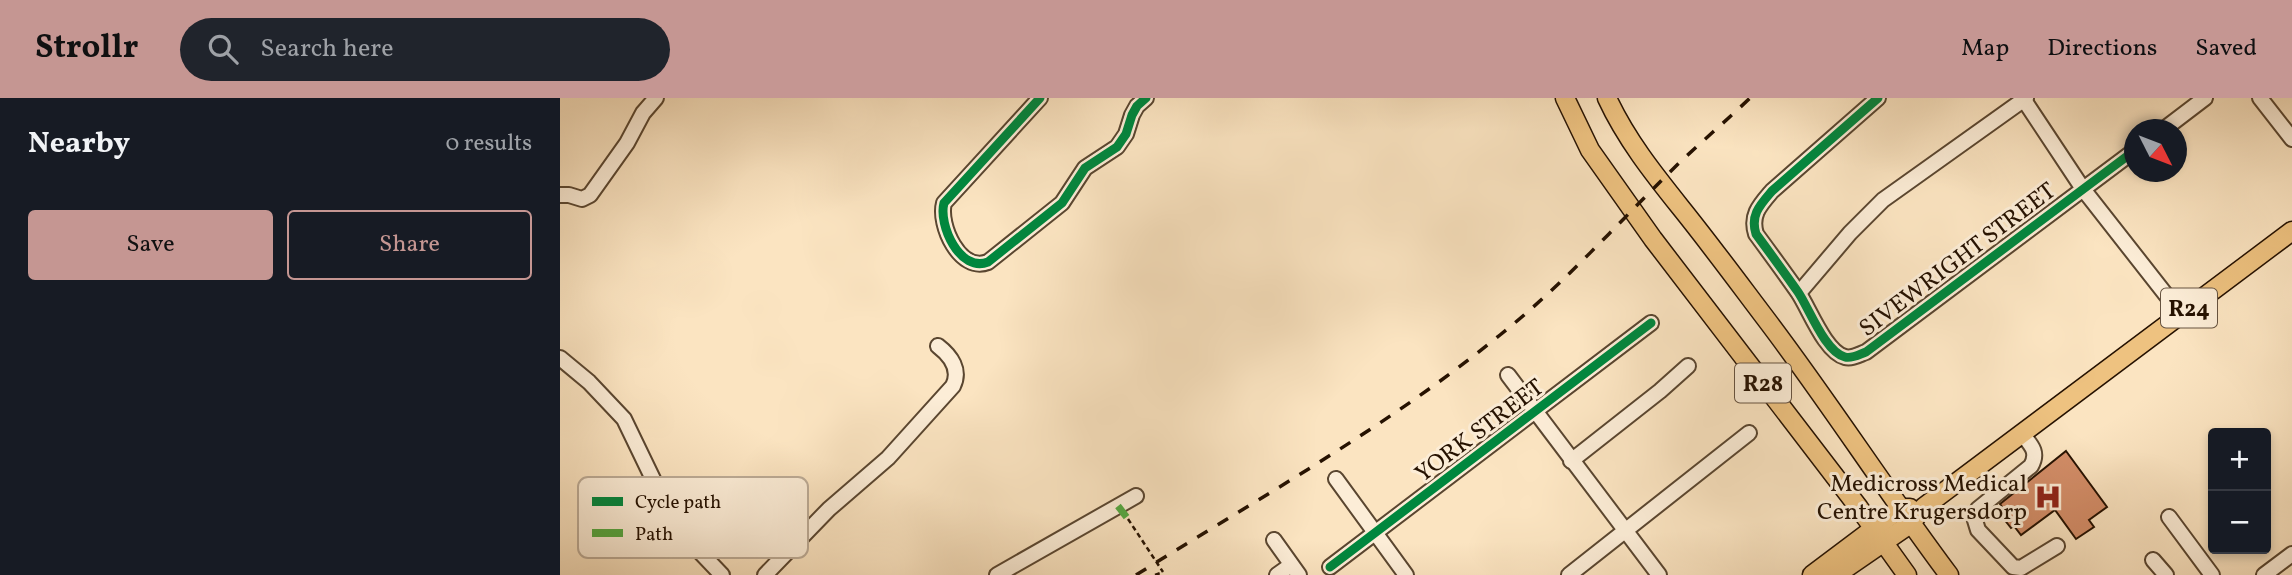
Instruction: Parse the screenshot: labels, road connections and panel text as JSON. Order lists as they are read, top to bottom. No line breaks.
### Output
{"streets":{"main road":["R24","R28"],"street":["SIVEWRIGHT STREET","YORK STREET"]},"crossings":[["R24","R28"]],"places":{"hospital":["Medicross Medical Centre Krugersdorp"]},"legend":["Cycle path","Path"],"north":"bottom right","page":{"header":"Strollr","search":"Search here","nav":["Map","Directions","Saved"],"heading":["Nearby","0 results"],"buttons":["Save","Share"],"map_buttons":["+","−"]}}
